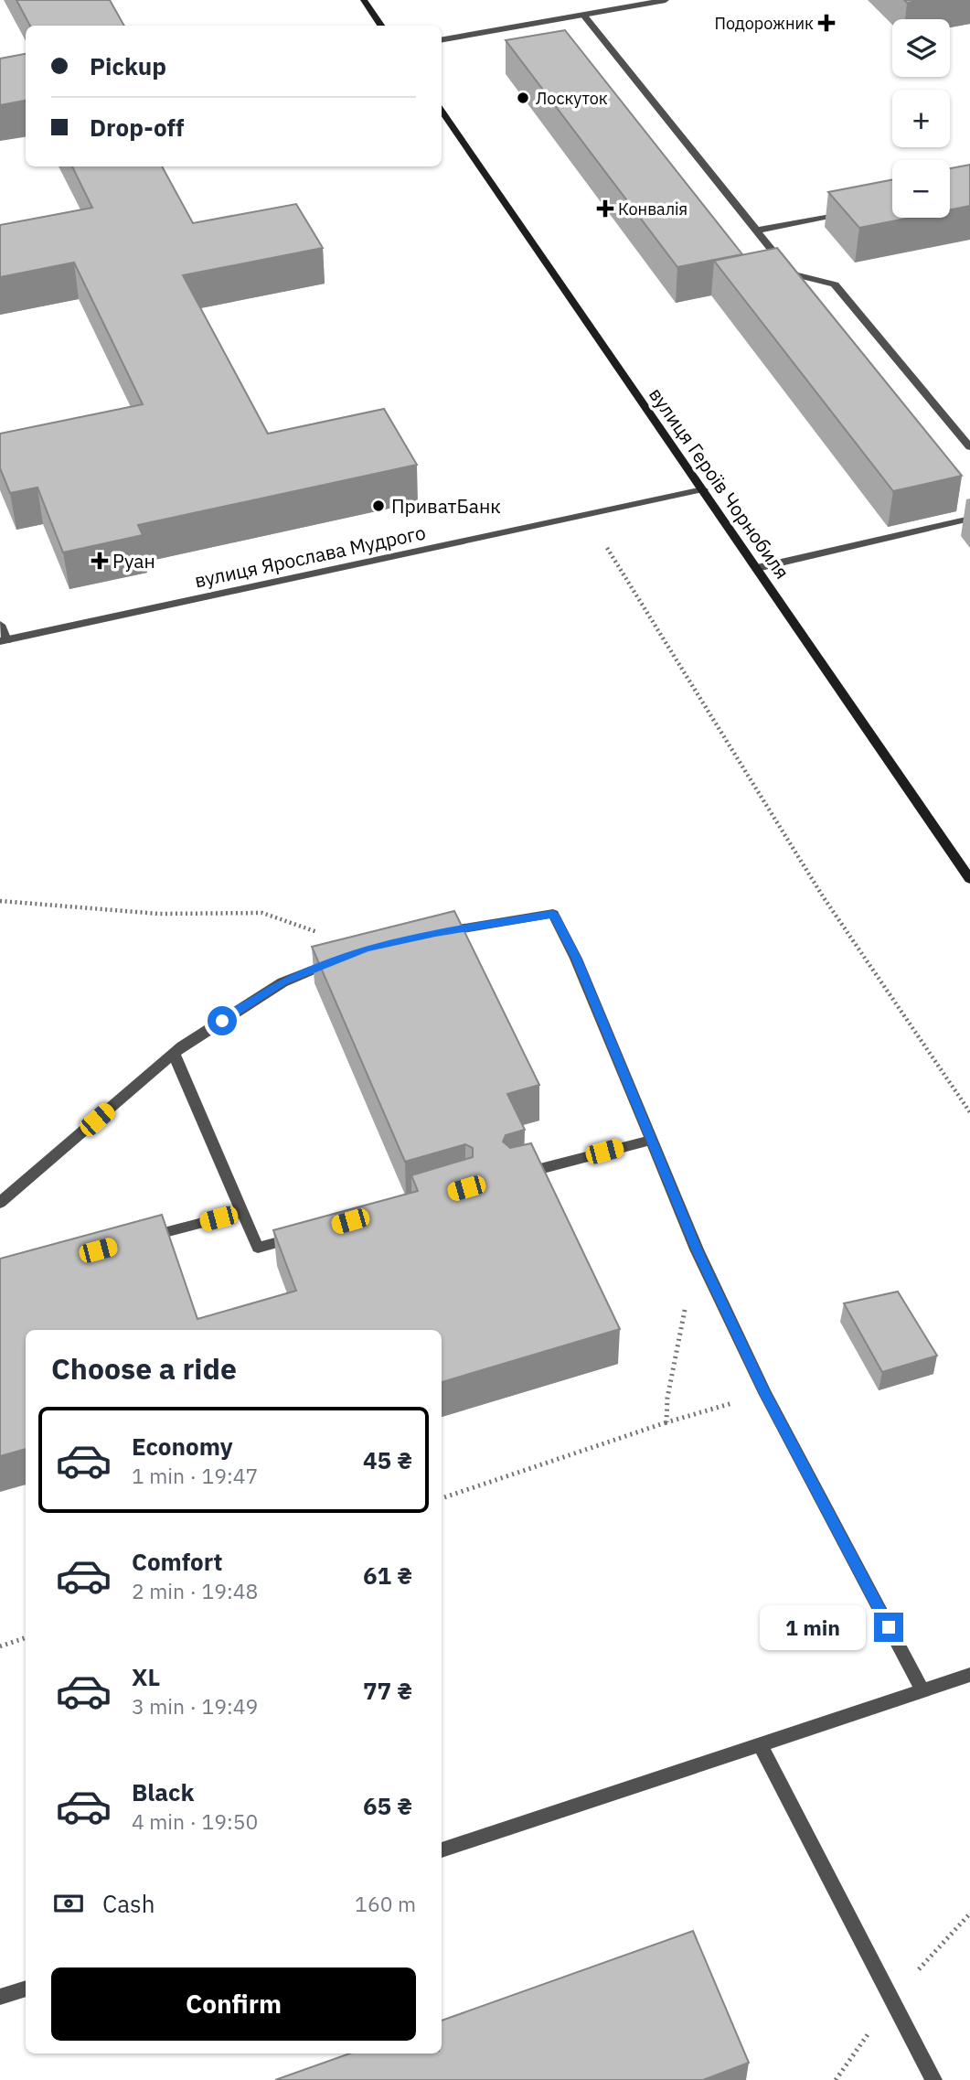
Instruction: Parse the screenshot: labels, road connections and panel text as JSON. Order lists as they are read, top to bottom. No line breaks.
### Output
{"streets":{"street":["вулиця Героїв Чорнобиля","вулиця Ярослава Мудрого"]},"crossings":[["вулиця Героїв Чорнобиля","вулиця Ярослава Мудрого"]],"places":{"health":["Подорожник","Конвалія","Руан"],"other":["Лоскуток","ПриватБанк"]},"page":{"map_buttons":["+","−"],"banner":["Pickup","Drop-off"],"heading":"Choose a ride","list":[{"name":"Economy","note":"1 min · 19:47","value":"45 ₴"},{"name":"Comfort","note":"2 min · 19:48","value":"61 ₴"},{"name":"XL","note":"3 min · 19:49","value":"77 ₴"},{"name":"Black","note":"4 min · 19:50","value":"65 ₴"}],"bubble":"1 min","pay":["Cash","160 m"],"buttons":"Confirm"}}
